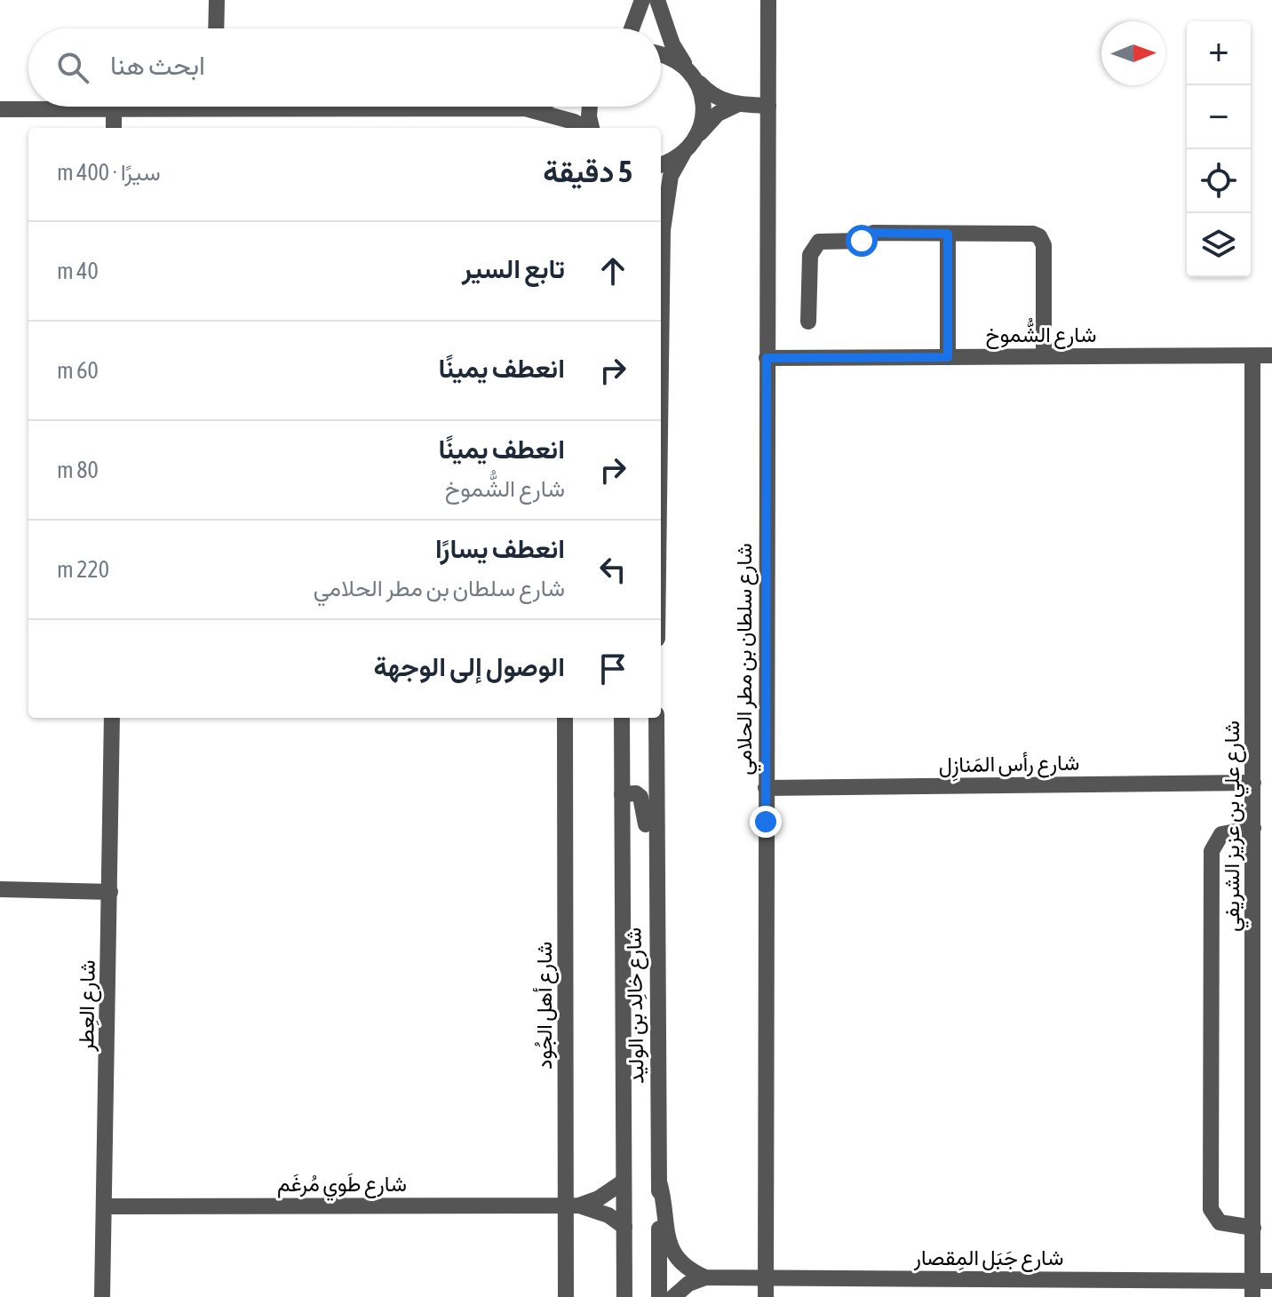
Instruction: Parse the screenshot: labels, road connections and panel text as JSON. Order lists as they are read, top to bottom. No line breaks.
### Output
{"streets":{"street":["شارع الشُّموخ","شارع سلطان بن مطر الحلامي","شارع رأس المَنازِل","شارع علي بن عزيز الشريفي","شارع العِطر","شارع أهل الجُود","شارع خالِد بن الوليد","شارع طَوي مُرغَم","شارع جَبَل المِقصار"]},"crossings":[["شارع الشُّموخ","شارع سلطان بن مطر الحلامي"],["شارع الشُّموخ","شارع علي بن عزيز الشريفي"],["شارع سلطان بن مطر الحلامي","شارع رأس المَنازِل"],["شارع سلطان بن مطر الحلامي","شارع جَبَل المِقصار"],["شارع رأس المَنازِل","شارع علي بن عزيز الشريفي"],["شارع علي بن عزيز الشريفي","شارع جَبَل المِقصار"],["شارع العِطر","شارع طَوي مُرغَم"],["شارع أهل الجُود","شارع طَوي مُرغَم"],["شارع خالِد بن الوليد","شارع طَوي مُرغَم"]],"north":"right","page":{"map_buttons":["+","−"],"search":"ابحث هنا","heading":["5 دقيقة","سيرًا · 400 m"],"list":[["تابع السير","40 m"],["انعطف يمينًا","60 m"],["انعطف يمينًا","شارع الشُّموخ","80 m"],["انعطف يسارًا","شارع سلطان بن مطر الحلامي","220 m"],"الوصول إلى الوجهة"]}}
